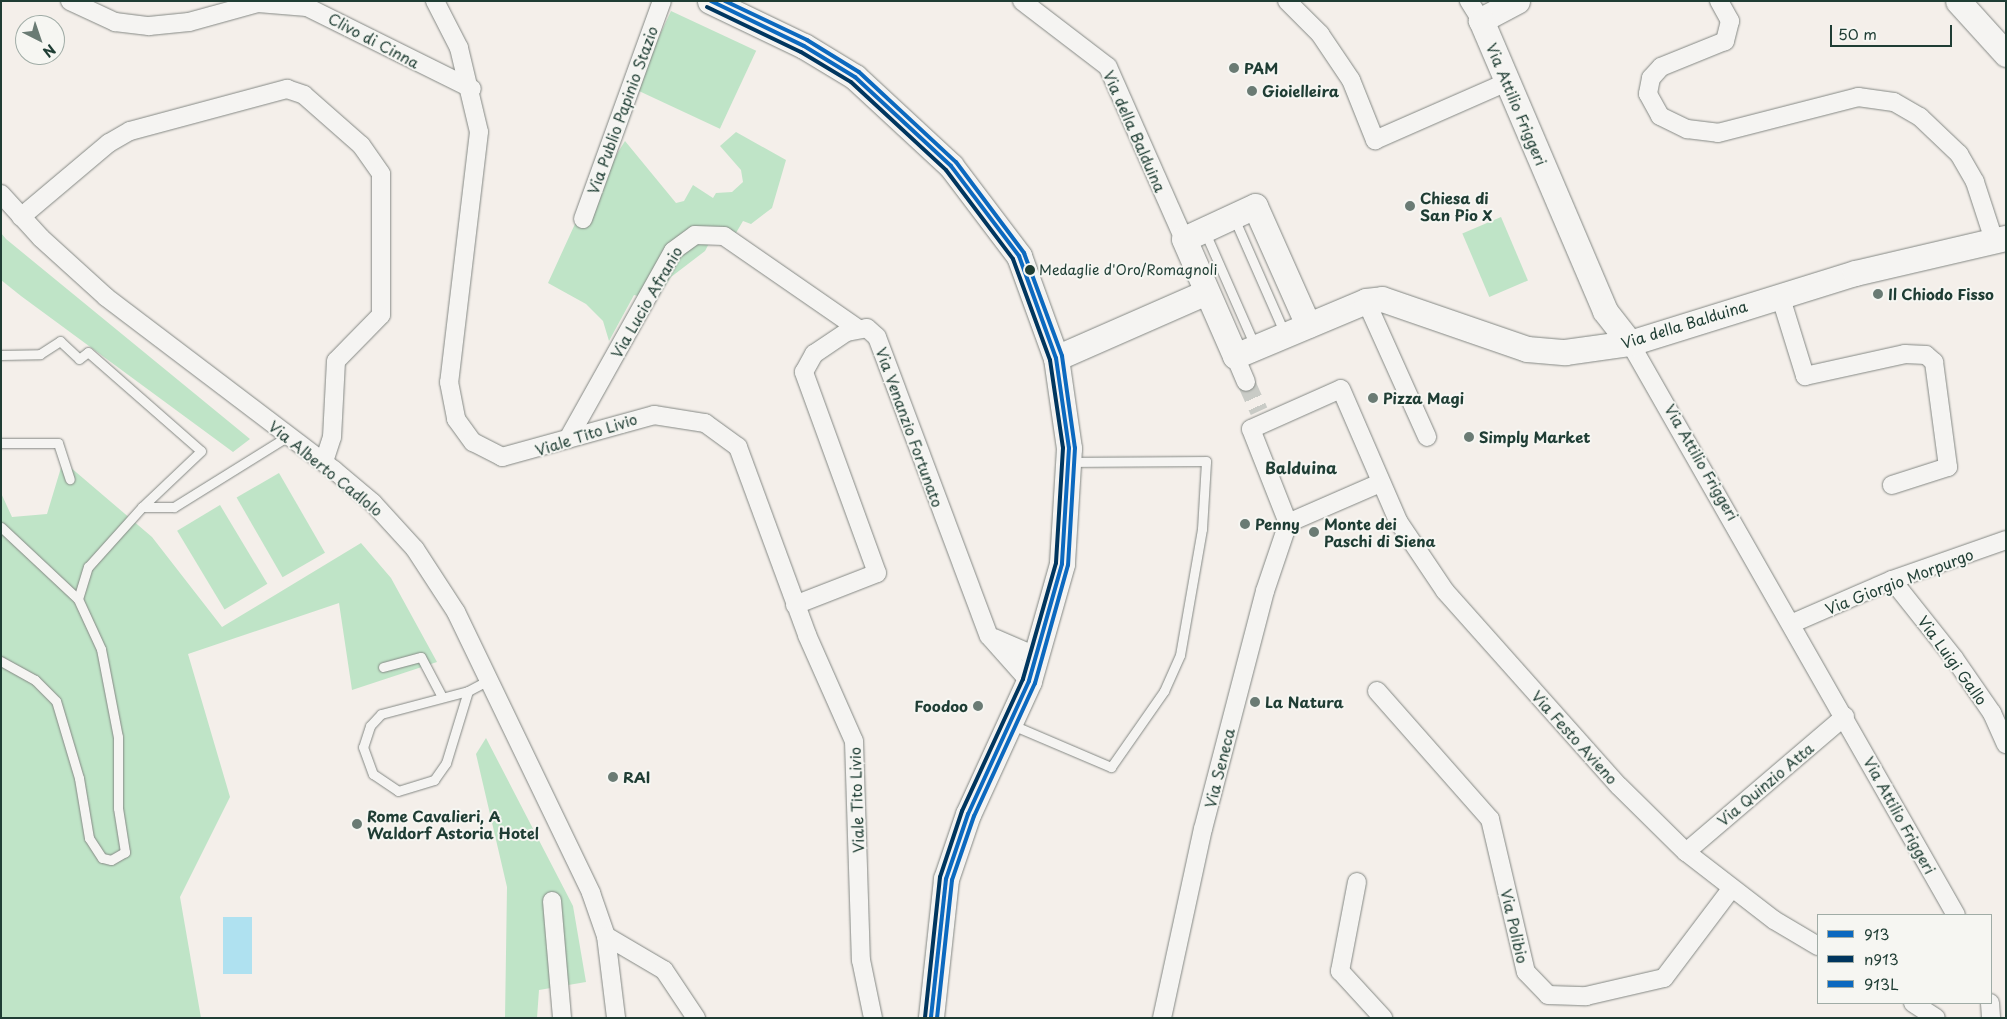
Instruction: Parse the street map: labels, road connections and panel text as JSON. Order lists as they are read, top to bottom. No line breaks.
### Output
{"streets":{"street":["Clivo di Cinna","Via Attilio Friggeri","Via Publio Papinio Stazio","Via della Balduina","Via Lucio Afranio","Via Venanzio Fortunato","Viale Tito Livio","Via Alberto Cadlolo","Via Giorgio Morpurgo","Via Luigi Gallo","Via Festo Avieno","Via Seneca","Via Quinzio Atta","Via Polibio"]},"crossings":[["Clivo di Cinna","Viale Tito Livio"],["Via Attilio Friggeri","Via della Balduina"],["Via Attilio Friggeri","Via Giorgio Morpurgo"],["Via Attilio Friggeri","Via Quinzio Atta"],["Via Lucio Afranio","Via Venanzio Fortunato"],["Via Lucio Afranio","Viale Tito Livio"],["Via Giorgio Morpurgo","Via Luigi Gallo"],["Via Festo Avieno","Via Seneca"],["Via Festo Avieno","Via Quinzio Atta"],["Via Festo Avieno","Via Polibio"]],"districts":["Balduina"],"places":["PAM","Gioielleira","Chiesa di San Pio X","Medaglie d'Oro/Romagnoli","Il Chiodo Fisso","Pizza Magi","Simply Market","Penny","Monte dei Paschi di Siena","La Natura","Foodoo","RAI","Rome Cavalieri, A Waldorf Astoria Hotel"],"lines":["transit line 913","transit line 913L","transit line n913"],"legend":["913","n913","913L"],"scale_bar":"50 m","north":"bottom right"}
